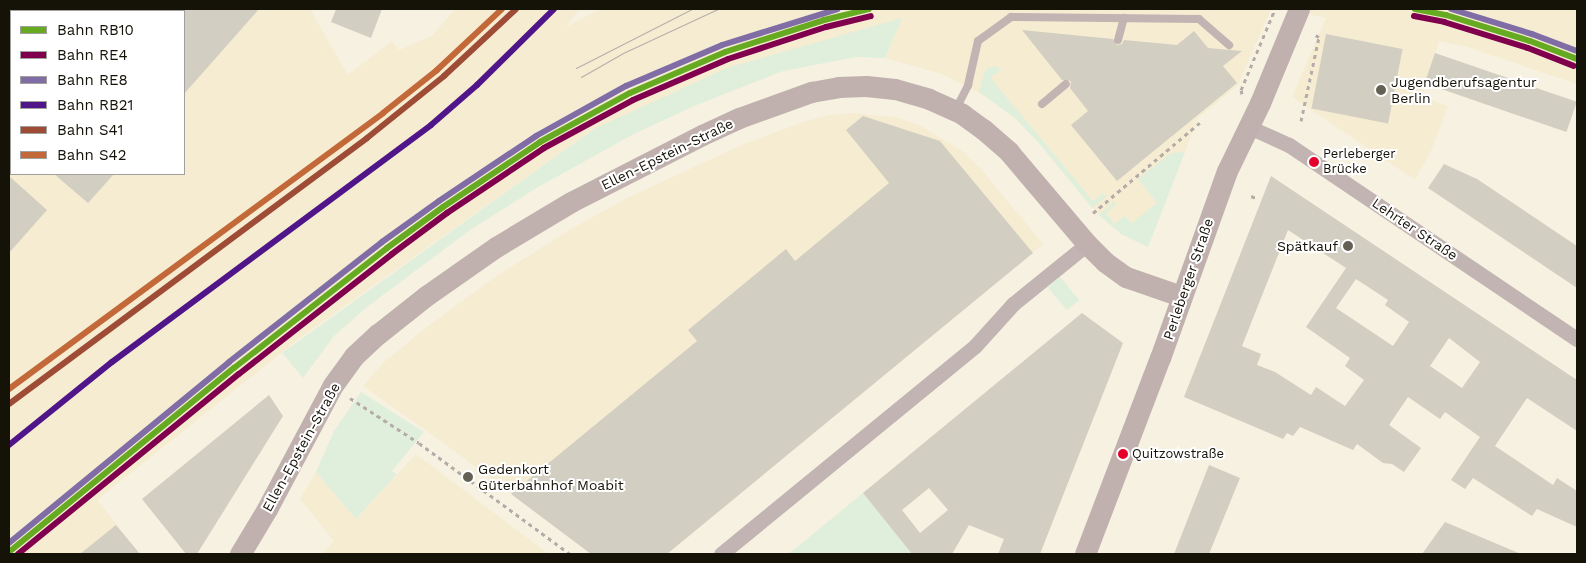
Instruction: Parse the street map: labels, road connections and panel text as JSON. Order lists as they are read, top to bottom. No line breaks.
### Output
{"streets":{"main road":["Ellen-Epstein-Straße","Perleberger Straße"],"street":["Lehrter Straße"]},"crossings":[["Ellen-Epstein-Straße","Perleberger Straße"],["Lehrter Straße","Perleberger Straße"]],"places":["Jugendberufsagentur Berlin","Perleberger Brücke","Spätkauf","Quitzowstraße","Gedenkort Güterbahnhof Moabit"],"lines":["rail line RB10","rail line RE8","rail line RB21","rail line S41","rail line S42","rail line RE4"],"legend":["Bahn RB10","Bahn RE4","Bahn RE8","Bahn RB21","Bahn S41","Bahn S42"]}
